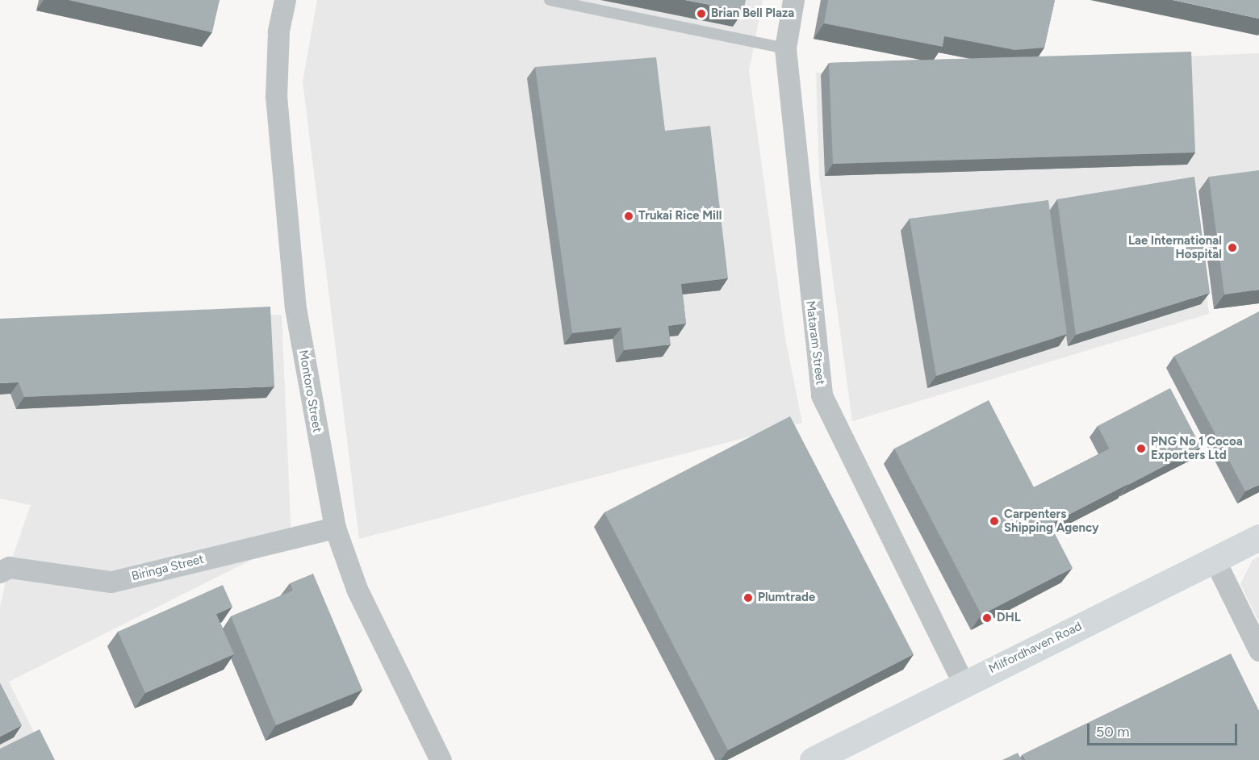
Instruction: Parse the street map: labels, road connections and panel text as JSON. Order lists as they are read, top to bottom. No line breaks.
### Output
{"streets":{"main road":["Milfordhaven Road"],"street":["Mataram Street","Montoro Street","Biringa Street"]},"crossings":[["Mataram Street","Milfordhaven Road"],["Montoro Street","Biringa Street"]],"places":["Brian Bell Plaza","Trukai Rice Mill","Lae International Hospital","PNG No 1 Cocoa Exporters Ltd","Carpenters Shipping Agency","Plumtrade","DHL"],"scale_bar":"50 m"}
